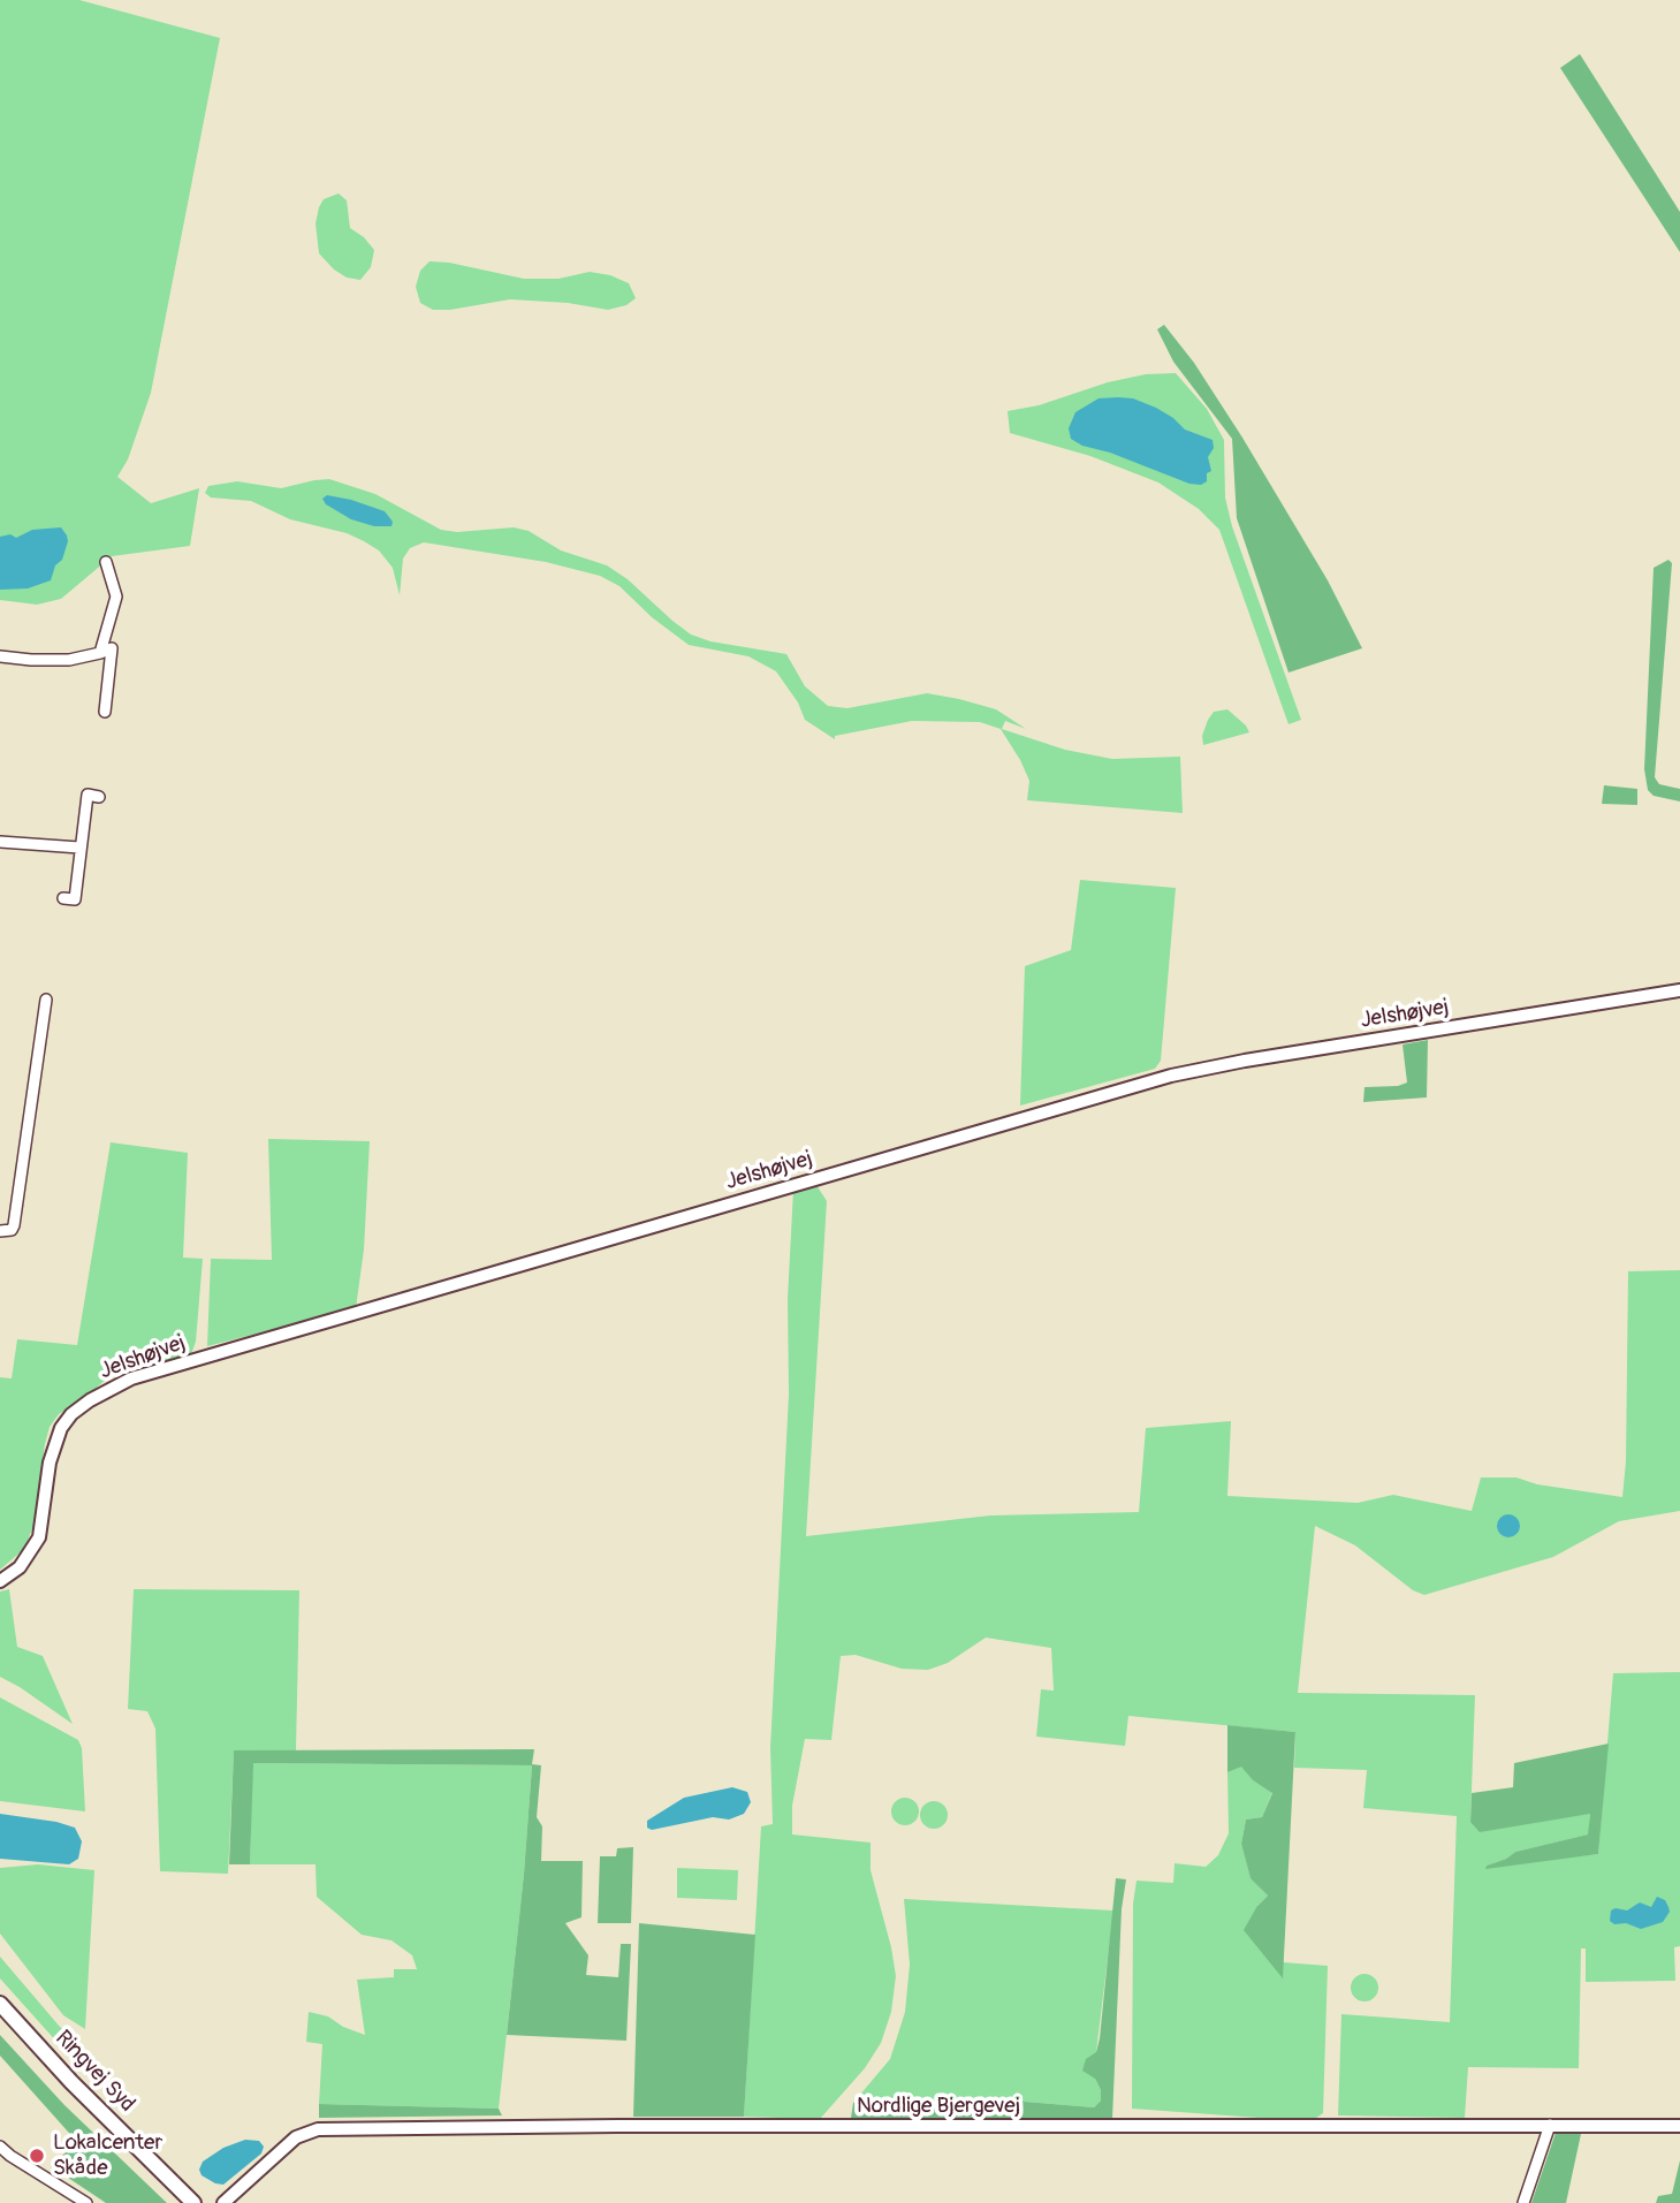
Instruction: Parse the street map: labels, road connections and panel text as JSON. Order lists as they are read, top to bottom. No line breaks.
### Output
{"streets":{"main road":["Ringvej Syd"],"street":["Jelshøjvej","Nordlige Bjergevej"]},"places":["Lokalcenter Skåde"]}
